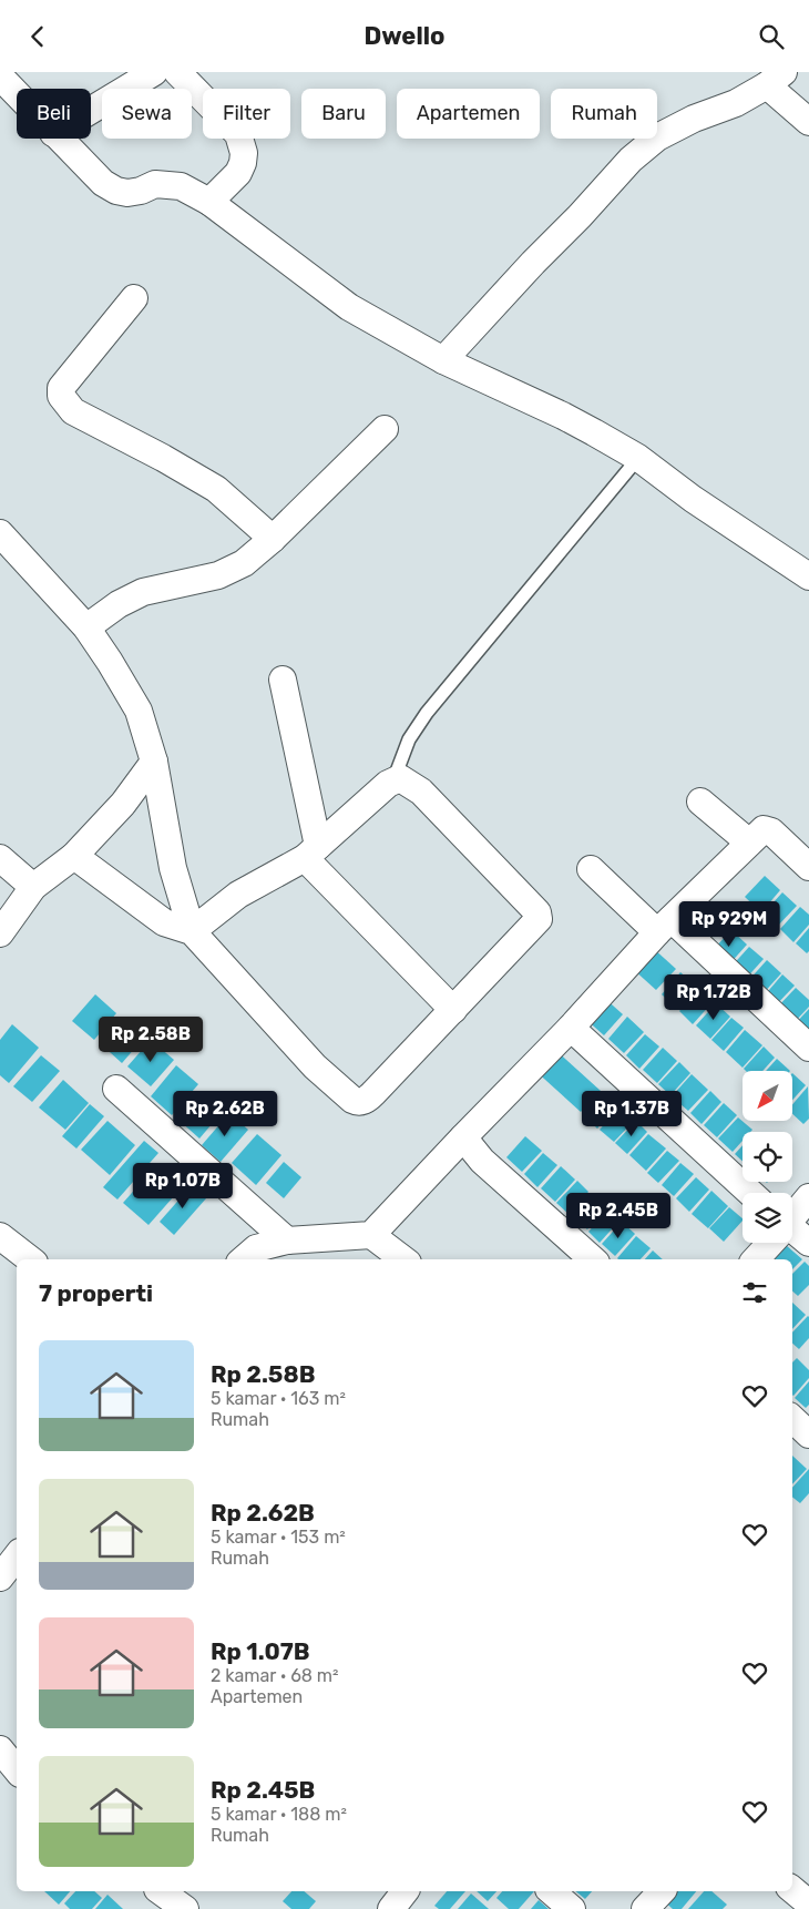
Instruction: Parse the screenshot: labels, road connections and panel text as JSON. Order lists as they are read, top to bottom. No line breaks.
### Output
{"north":"bottom left","page":{"header":"Dwello","chip":["Beli","Sewa","Filter","Baru","Apartemen","Rumah"],"price":["Rp 929M","Rp 1.72B","Rp 2.58B","Rp 2.62B","Rp 1.37B","Rp 1.07B","Rp 2.45B"],"heading":"7 properti","list":[{"name":"Rp 2.58B","note":"5 kamar · 163 m² · Rumah"},{"name":"Rp 2.62B","note":"5 kamar · 153 m² · Rumah"},{"name":"Rp 1.07B","note":"2 kamar · 68 m² · Apartemen"},{"name":"Rp 2.45B","note":"5 kamar · 188 m² · Rumah"}]}}
